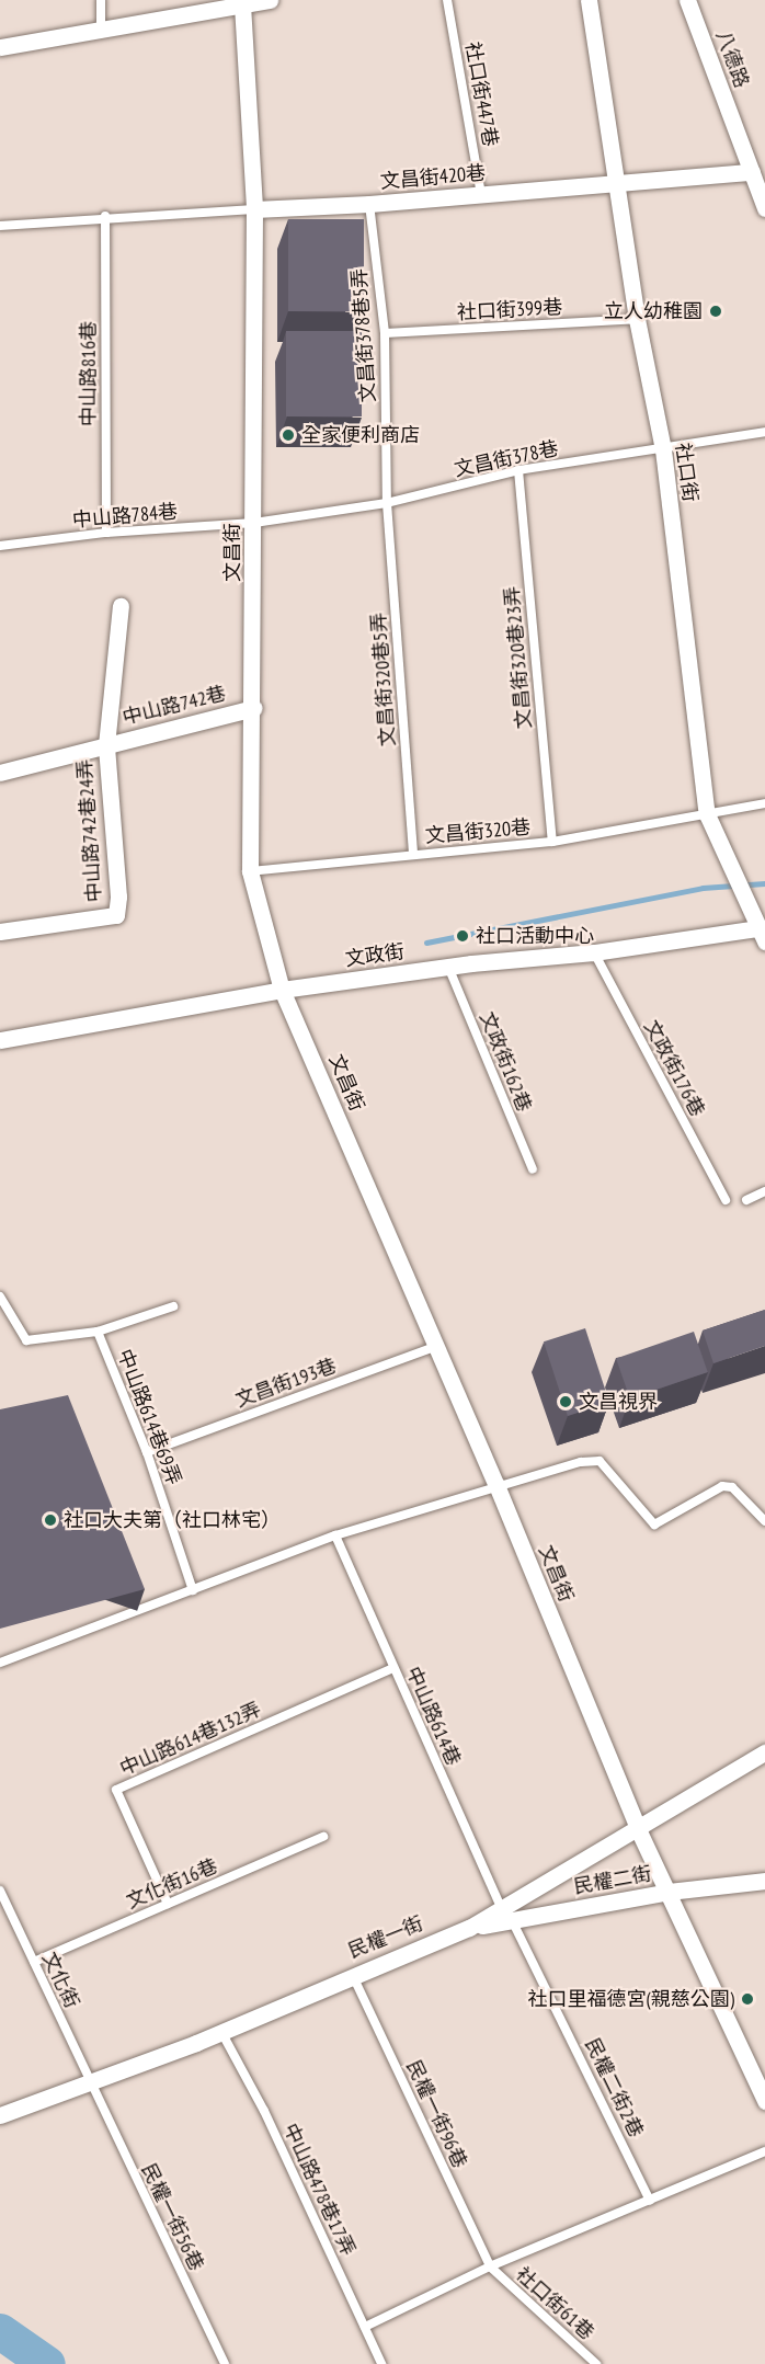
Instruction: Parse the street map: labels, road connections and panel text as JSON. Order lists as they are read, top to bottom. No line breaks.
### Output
{"streets":{"street":["八德路","文昌街420巷","社口街","文昌街","中山路742巷","中山路742巷24弄","文政街","民權二街","民權一街"],"lane":["社口街447巷","社口街399巷","文昌街378巷5弄","中山路816巷","文昌街378巷","中山路784巷","文昌街320巷23弄","文昌街320巷5弄","文昌街320巷","文政街162巷","文政街176巷","文昌街193巷","中山路614巷69弄","中山路614巷","中山路614巷132弄","文化街16巷","文化街","民權二街2巷","民權一街96巷","中山路478巷17弄","民權一街56巷","社口街61巷"]},"crossings":[["八德路","文昌街420巷"],["社口街447巷","文昌街420巷"],["文昌街420巷","文昌街378巷5弄"],["文昌街420巷","社口街"],["文昌街420巷","文昌街"],["社口街399巷","文昌街378巷5弄"],["社口街399巷","社口街"],["文昌街378巷5弄","文昌街378巷"],["文昌街378巷5弄","文昌街320巷5弄"],["中山路816巷","中山路784巷"],["文昌街378巷","社口街"],["文昌街378巷","中山路784巷"],["文昌街378巷","文昌街"],["文昌街378巷","文昌街320巷23弄"],["文昌街378巷","文昌街320巷5弄"],["社口街","文昌街320巷"],["社口街","文政街"],["中山路784巷","文昌街"],["文昌街","中山路742巷"],["文昌街","文昌街320巷"],["文昌街","文政街"],["文昌街","文昌街193巷"],["文昌街","民權二街"],["文昌街","民權一街"],["文昌街320巷23弄","文昌街320巷"],["文昌街320巷5弄","文昌街320巷"],["中山路742巷","中山路742巷24弄"],["文政街","文政街162巷"],["文政街","文政街176巷"],["文昌街193巷","中山路614巷69弄"],["中山路614巷","中山路614巷132弄"],["中山路614巷","民權二街"],["中山路614巷","民權一街"],["中山路614巷","民權二街2巷"],["中山路614巷132弄","文化街16巷"],["民權二街","民權一街"],["民權二街","民權二街2巷"],["文化街16巷","文化街"],["民權一街","文化街"],["民權一街","民權二街2巷"],["民權一街","民權一街96巷"],["民權一街","中山路478巷17弄"],["民權一街","民權一街56巷"],["文化街","民權一街56巷"],["民權一街96巷","社口街61巷"]],"places":["立人幼稚園","全家便利商店","社口活動中心","文昌視界","社口大夫第（社口林宅）","社口里福德宮(親慈公園)"]}
